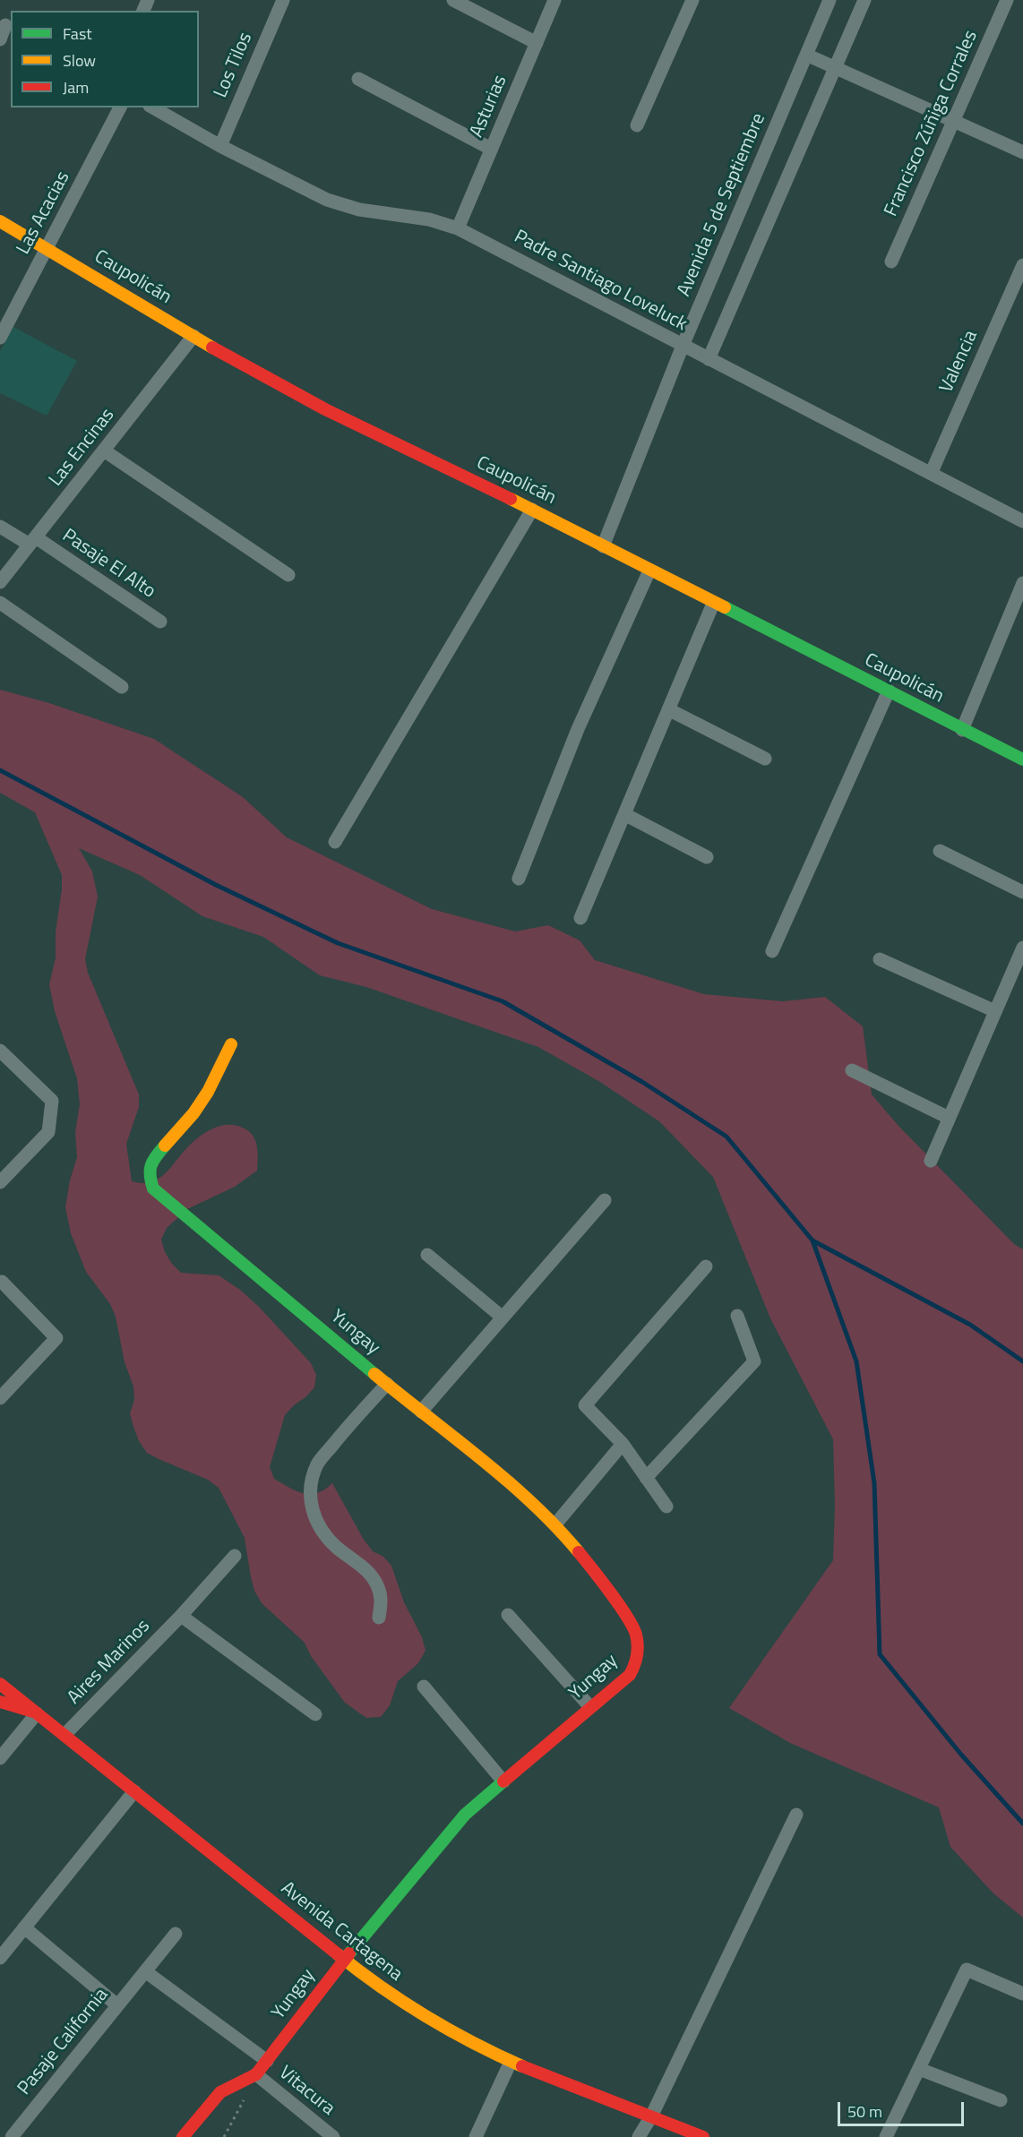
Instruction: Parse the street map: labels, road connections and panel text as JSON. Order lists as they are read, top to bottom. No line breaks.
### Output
{"streets":{"street":["Los Tilos","Asturias","Francisco Zúñiga Corrales","Avenida 5 de Septiembre","Las Acacias","Caupolicán","Padre Santiago Loveluck","Valencia","Las Encinas","Pasaje El Alto","Yungay","Aires Marinos","Avenida Cartagena","Pasaje California","Vitacura"]},"crossings":[["Los Tilos","Padre Santiago Loveluck"],["Asturias","Padre Santiago Loveluck"],["Avenida 5 de Septiembre","Caupolicán"],["Avenida 5 de Septiembre","Padre Santiago Loveluck"],["Las Acacias","Caupolicán"],["Caupolicán","Las Encinas"],["Padre Santiago Loveluck","Valencia"],["Las Encinas","Pasaje El Alto"],["Yungay","Avenida Cartagena"],["Yungay","Vitacura"],["Aires Marinos","Avenida Cartagena"]],"legend":["Fast","Slow","Jam"],"scale_bar":"50 m"}
